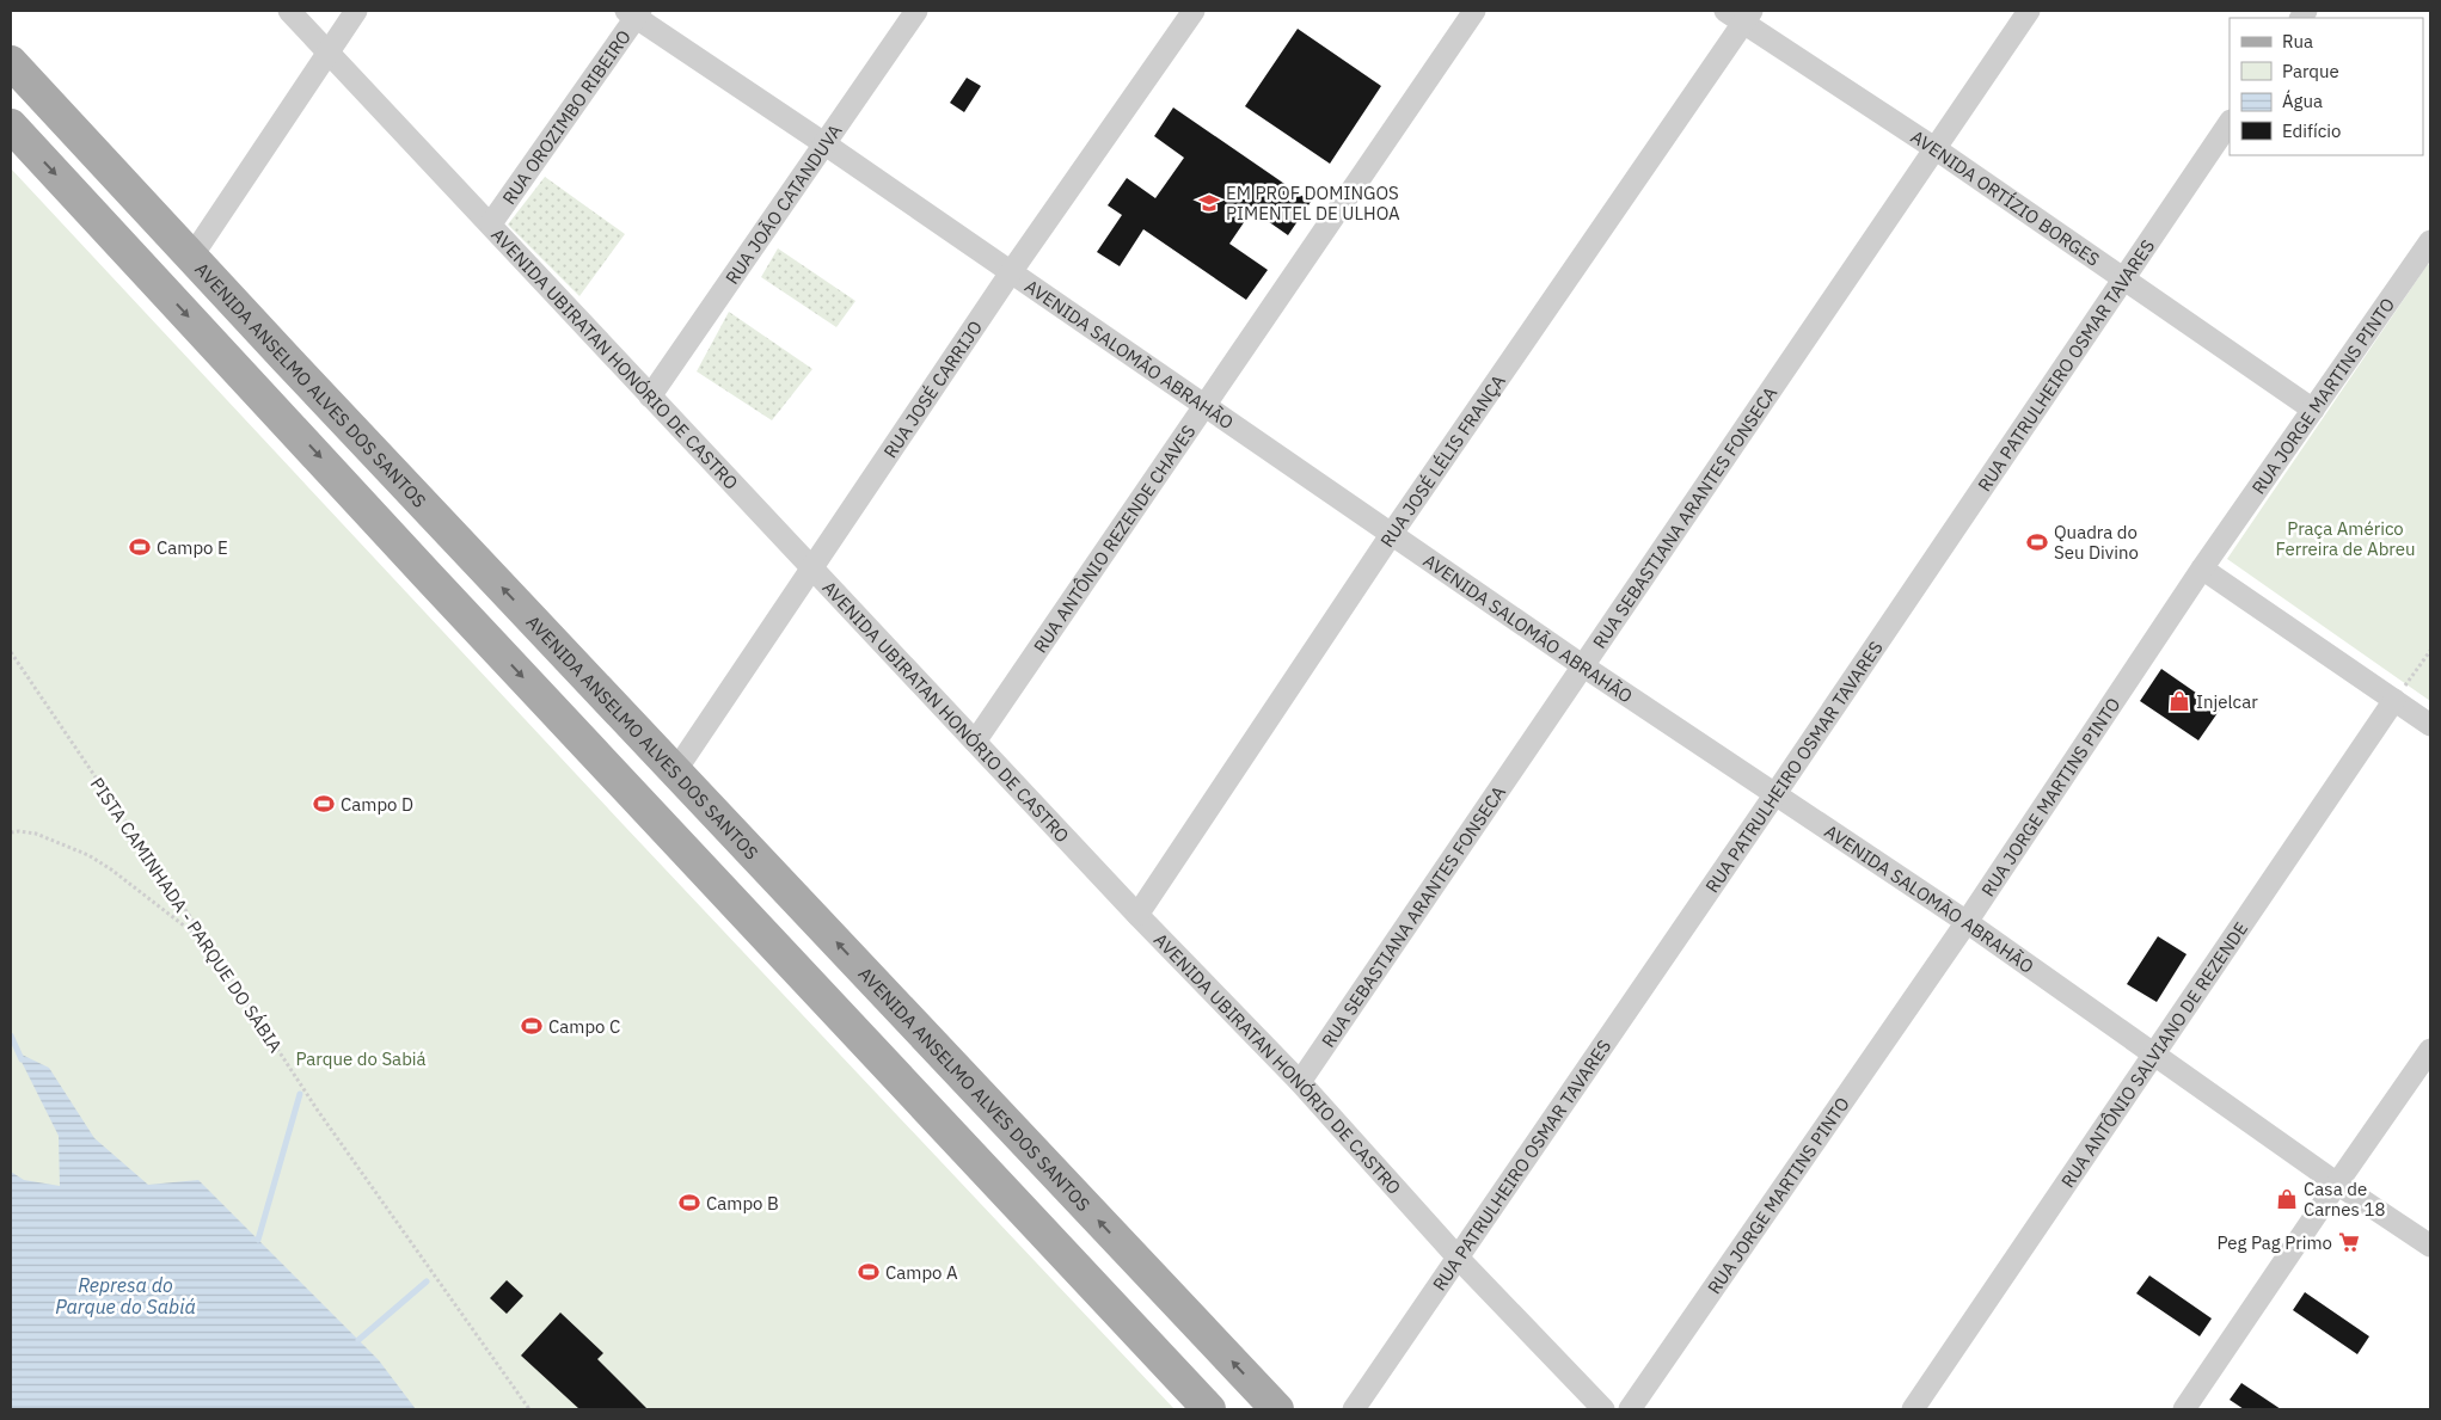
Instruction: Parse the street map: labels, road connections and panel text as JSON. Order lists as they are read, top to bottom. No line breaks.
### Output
{"streets":{"main road":["AVENIDA ANSELMO ALVES DOS SANTOS"],"street":["RUA OROZIMBO RIBEIRO","AVENIDA ORTÍZIO BORGES","RUA JOÃO CATANDUVA","AVENIDA SALOMÃO ABRAHÃO","AVENIDA UBIRATAN HONÓRIO DE CASTRO","RUA PATRULHEIRO OSMAR TAVARES","RUA JOSÉ CARRIJO","RUA JORGE MARTINS PINTO","RUA JOSÉ LÉLIS FRANÇA","RUA SEBASTIANA ARANTES FONSECA","RUA ANTÔNIO REZENDE CHAVES","RUA ANTÔNIO SALVIANO DE REZENDE"],"path":["PISTA CAMINHADA - PARQUE DO SÁBIA"]},"crossings":[["RUA OROZIMBO RIBEIRO","AVENIDA SALOMÃO ABRAHÃO"],["RUA OROZIMBO RIBEIRO","AVENIDA UBIRATAN HONÓRIO DE CASTRO"],["AVENIDA ORTÍZIO BORGES","RUA PATRULHEIRO OSMAR TAVARES"],["AVENIDA ORTÍZIO BORGES","RUA JORGE MARTINS PINTO"],["AVENIDA ORTÍZIO BORGES","RUA JOSÉ LÉLIS FRANÇA"],["AVENIDA ORTÍZIO BORGES","RUA SEBASTIANA ARANTES FONSECA"],["RUA JOÃO CATANDUVA","AVENIDA SALOMÃO ABRAHÃO"],["RUA JOÃO CATANDUVA","AVENIDA UBIRATAN HONÓRIO DE CASTRO"],["AVENIDA SALOMÃO ABRAHÃO","RUA PATRULHEIRO OSMAR TAVARES"],["AVENIDA SALOMÃO ABRAHÃO","RUA JOSÉ CARRIJO"],["AVENIDA SALOMÃO ABRAHÃO","RUA JORGE MARTINS PINTO"],["AVENIDA SALOMÃO ABRAHÃO","RUA JOSÉ LÉLIS FRANÇA"],["AVENIDA SALOMÃO ABRAHÃO","RUA SEBASTIANA ARANTES FONSECA"],["AVENIDA SALOMÃO ABRAHÃO","RUA ANTÔNIO REZENDE CHAVES"],["AVENIDA SALOMÃO ABRAHÃO","RUA ANTÔNIO SALVIANO DE REZENDE"],["AVENIDA UBIRATAN HONÓRIO DE CASTRO","RUA PATRULHEIRO OSMAR TAVARES"],["AVENIDA UBIRATAN HONÓRIO DE CASTRO","RUA JOSÉ CARRIJO"],["AVENIDA UBIRATAN HONÓRIO DE CASTRO","RUA JOSÉ LÉLIS FRANÇA"],["AVENIDA UBIRATAN HONÓRIO DE CASTRO","RUA SEBASTIANA ARANTES FONSECA"],["AVENIDA UBIRATAN HONÓRIO DE CASTRO","RUA ANTÔNIO REZENDE CHAVES"],["AVENIDA ANSELMO ALVES DOS SANTOS","RUA JOSÉ CARRIJO"]],"water":["Represa do Parque do Sabiá"],"parks":["Praça Américo Ferreira de Abreu","Parque do Sabiá"],"places":{"school or university":["EM PROF DOMINGOS PIMENTEL DE ULHOA"],"sports":["Quadra do Seu Divino","Campo E","Campo D","Campo C","Campo B","Campo A"],"shop":["Injelcar","Casa de Carnes 18"],"supermarket":["Peg Pag Primo"]},"legend":["Rua","Parque","Água","Edifício"]}
